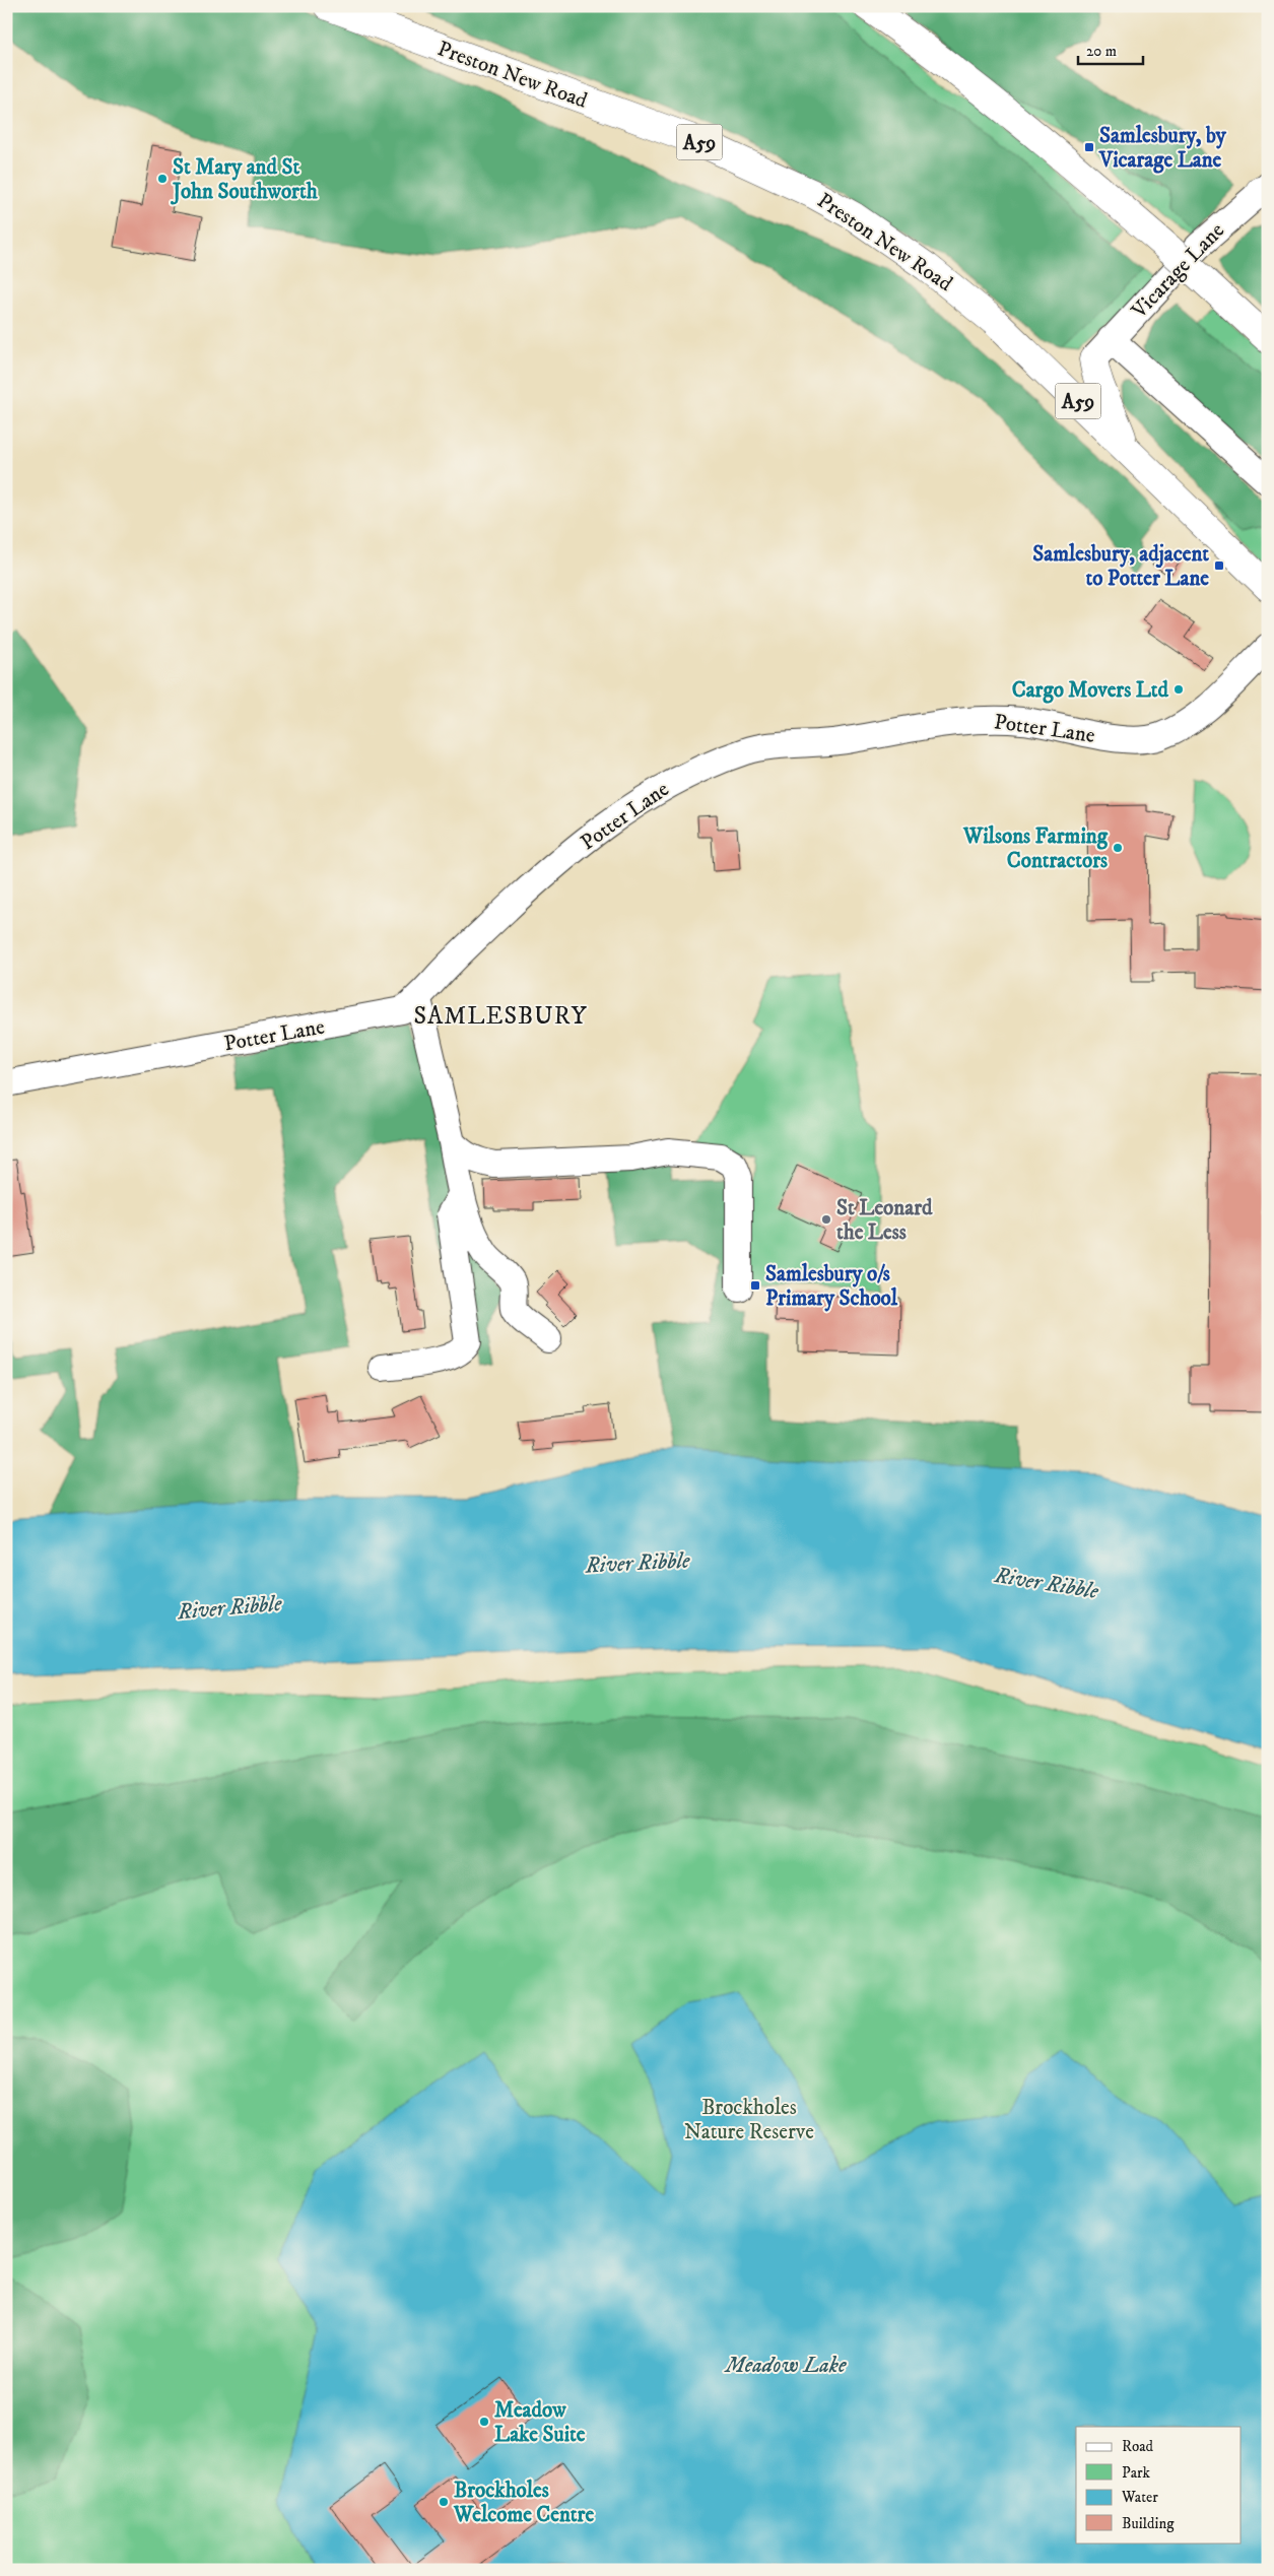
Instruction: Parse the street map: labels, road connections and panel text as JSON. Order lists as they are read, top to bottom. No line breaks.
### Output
{"streets":{"highway":["Preston New Road","A59"],"street":["Vicarage Lane","Potter Lane"]},"districts":["SAMLESBURY"],"water":["River Ribble","Meadow Lake"],"parks":["Brockholes Nature Reserve"],"places":{"transit":["Samlesbury, by Vicarage Lane","Samlesbury, adjacent to Potter Lane","Samlesbury o/s Primary School"],"other":["St Mary and St John Southworth","Cargo Movers Ltd","Wilsons Farming Contractors","St Leonard the Less","Meadow Lake Suite","Brockholes Welcome Centre"]},"legend":["Road","Park","Water","Building"],"scale_bar":"20 m"}
